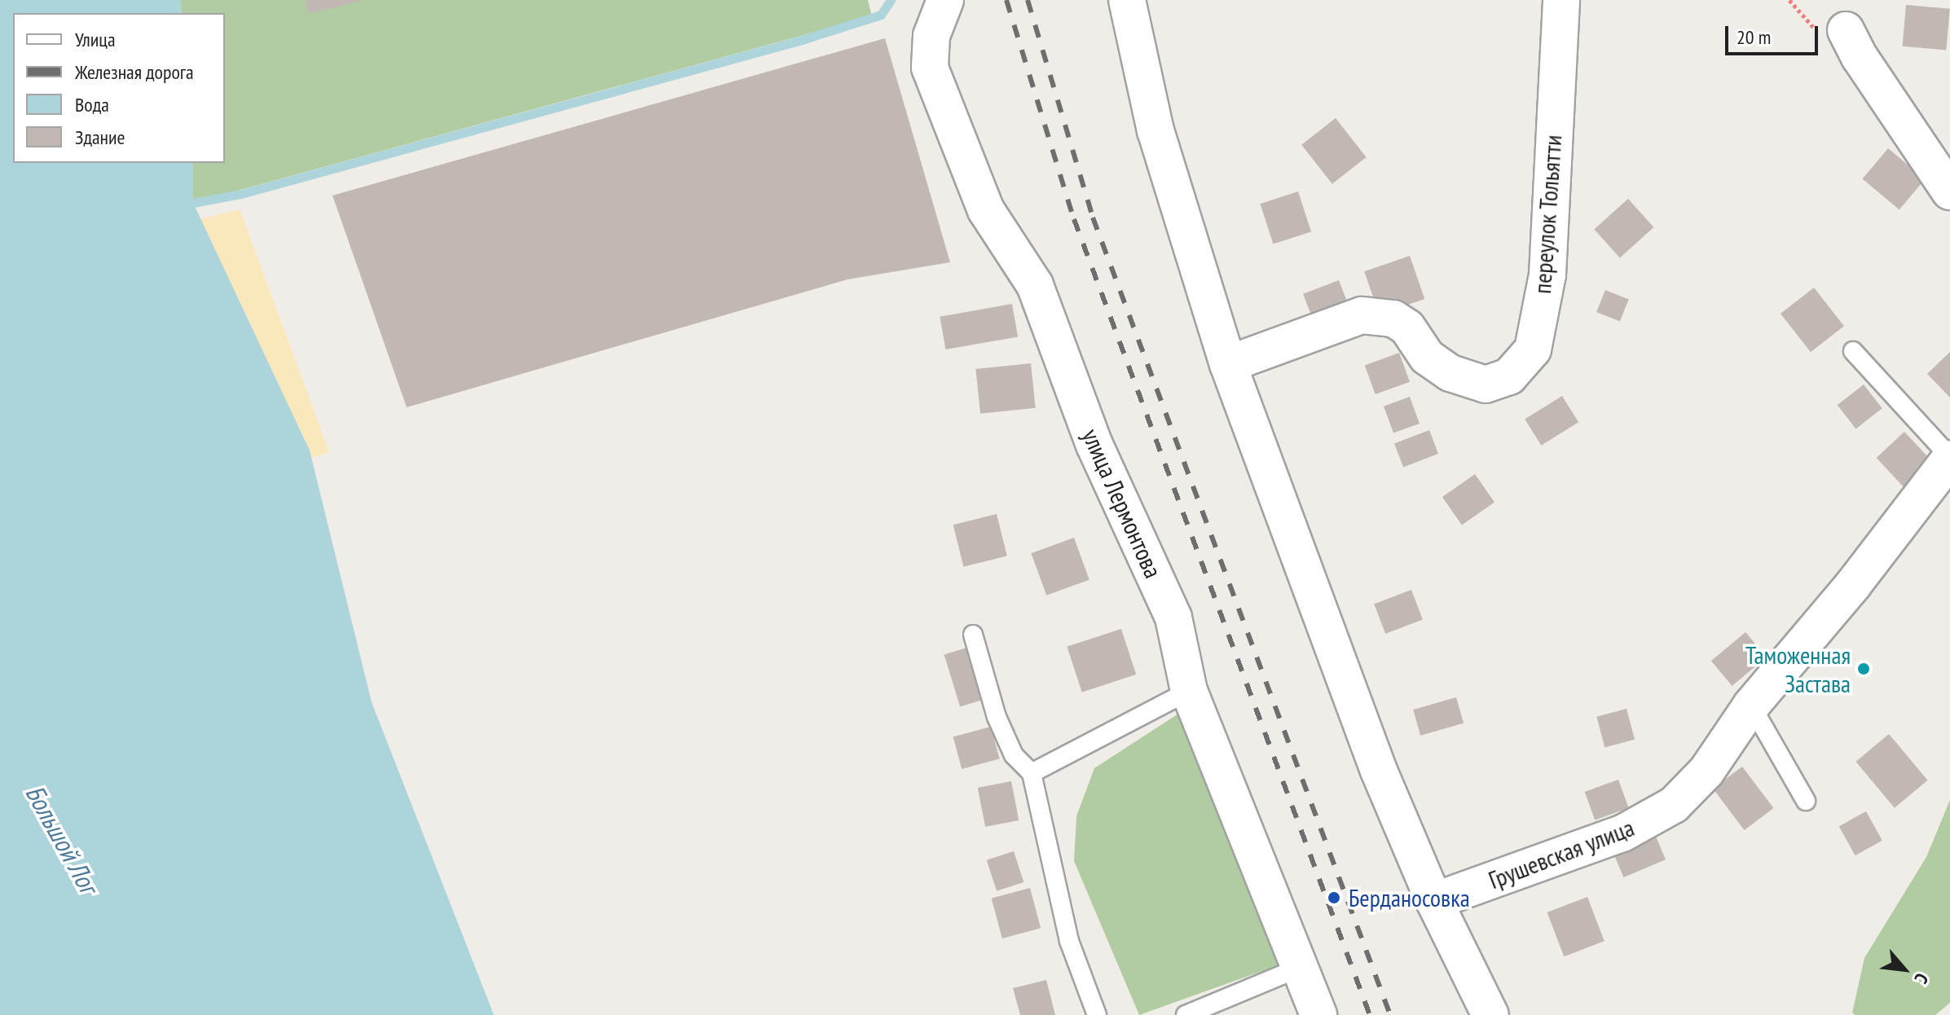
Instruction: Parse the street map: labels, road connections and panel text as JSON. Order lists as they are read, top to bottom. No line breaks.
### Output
{"streets":{"street":["переулок Тольятти","улица Лермонтова","Грушевская улица"]},"water":["Большой Лог"],"places":["Таможенная Застава","Берданосовка"],"legend":["Улица","Железная дорога","Вода","Здание"],"scale_bar":"20 m","north":"bottom right"}
